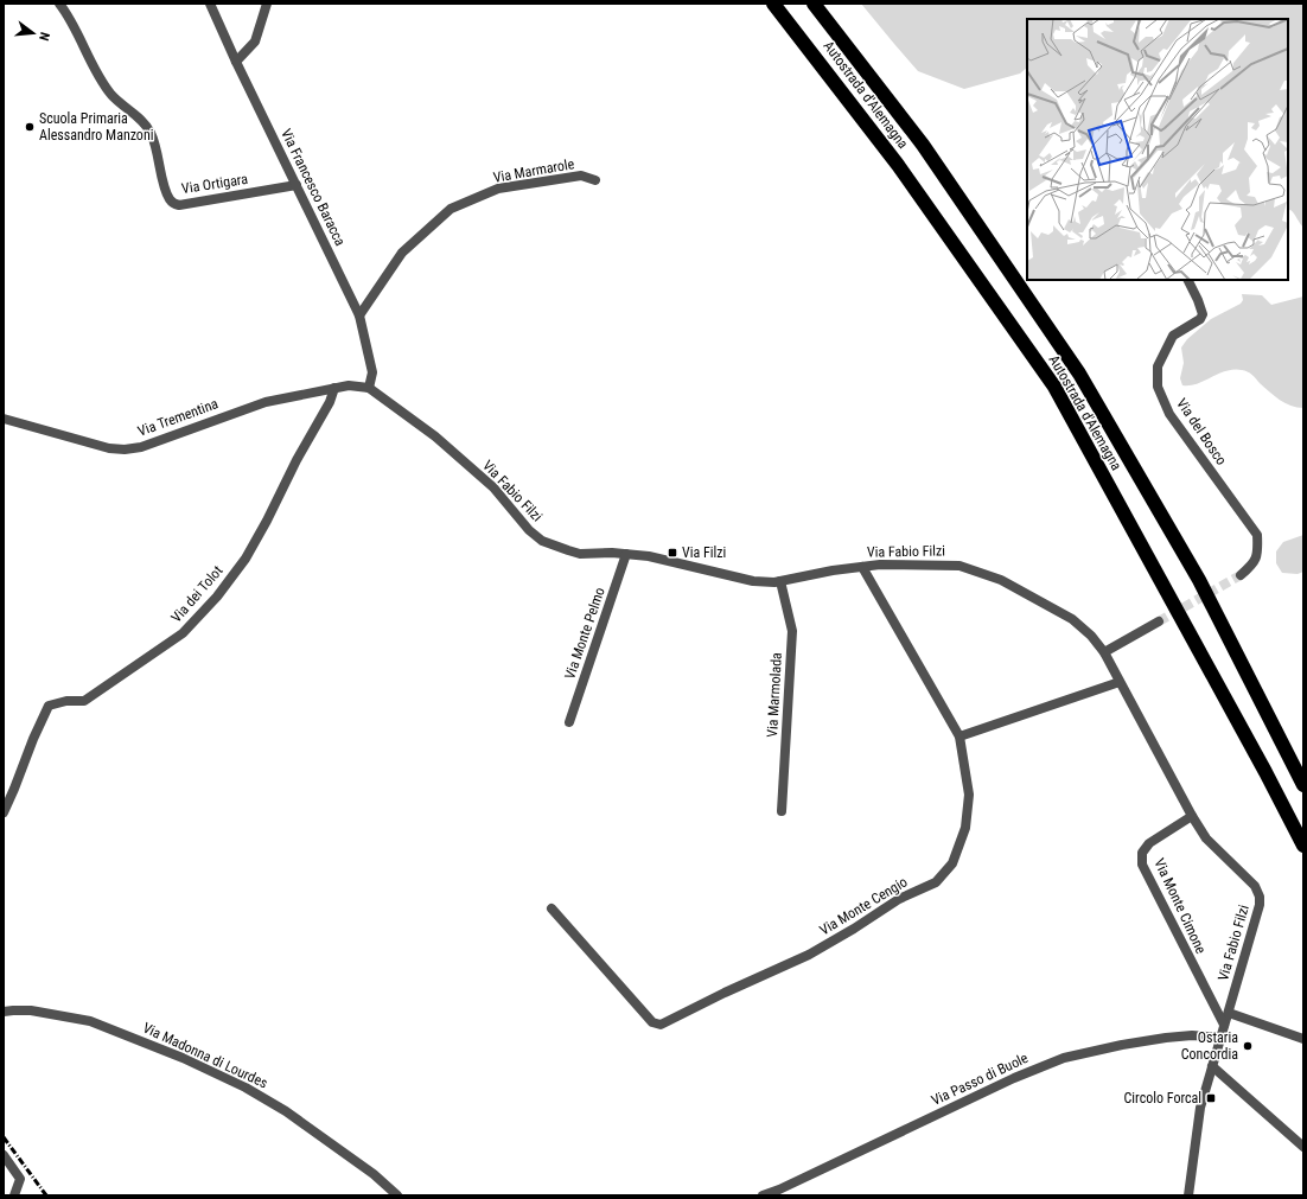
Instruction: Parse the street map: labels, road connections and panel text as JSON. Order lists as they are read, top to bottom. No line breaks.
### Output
{"streets":{"highway":["Autostrada d'Alemagna"],"street":["Via Marmarole","Via Ortigara","Via Francesco Baracca","Via Trementina","Via del Bosco","Via Fabio Filzi","Via dei Tolot","Via Monte Pelmo","Via Marmolada","Via Monte Cengio","Via Monte Cimone","Via Madonna di Lourdes","Via Passo di Buole"]},"crossings":[["Via Marmarole","Via Francesco Baracca"],["Via Ortigara","Via Francesco Baracca"],["Via Francesco Baracca","Via Fabio Filzi"],["Via Trementina","Via dei Tolot"],["Via Fabio Filzi","Via Monte Pelmo"],["Via Fabio Filzi","Via Marmolada"],["Via Fabio Filzi","Via Monte Cengio"],["Via Fabio Filzi","Via Monte Cimone"],["Via Fabio Filzi","Via Passo di Buole"]],"places":{"other":["Scuola Primaria Alessandro Manzoni","Ostaria Concordia"],"transit":["Via Filzi","Circolo Forcal"]},"north":"right"}
